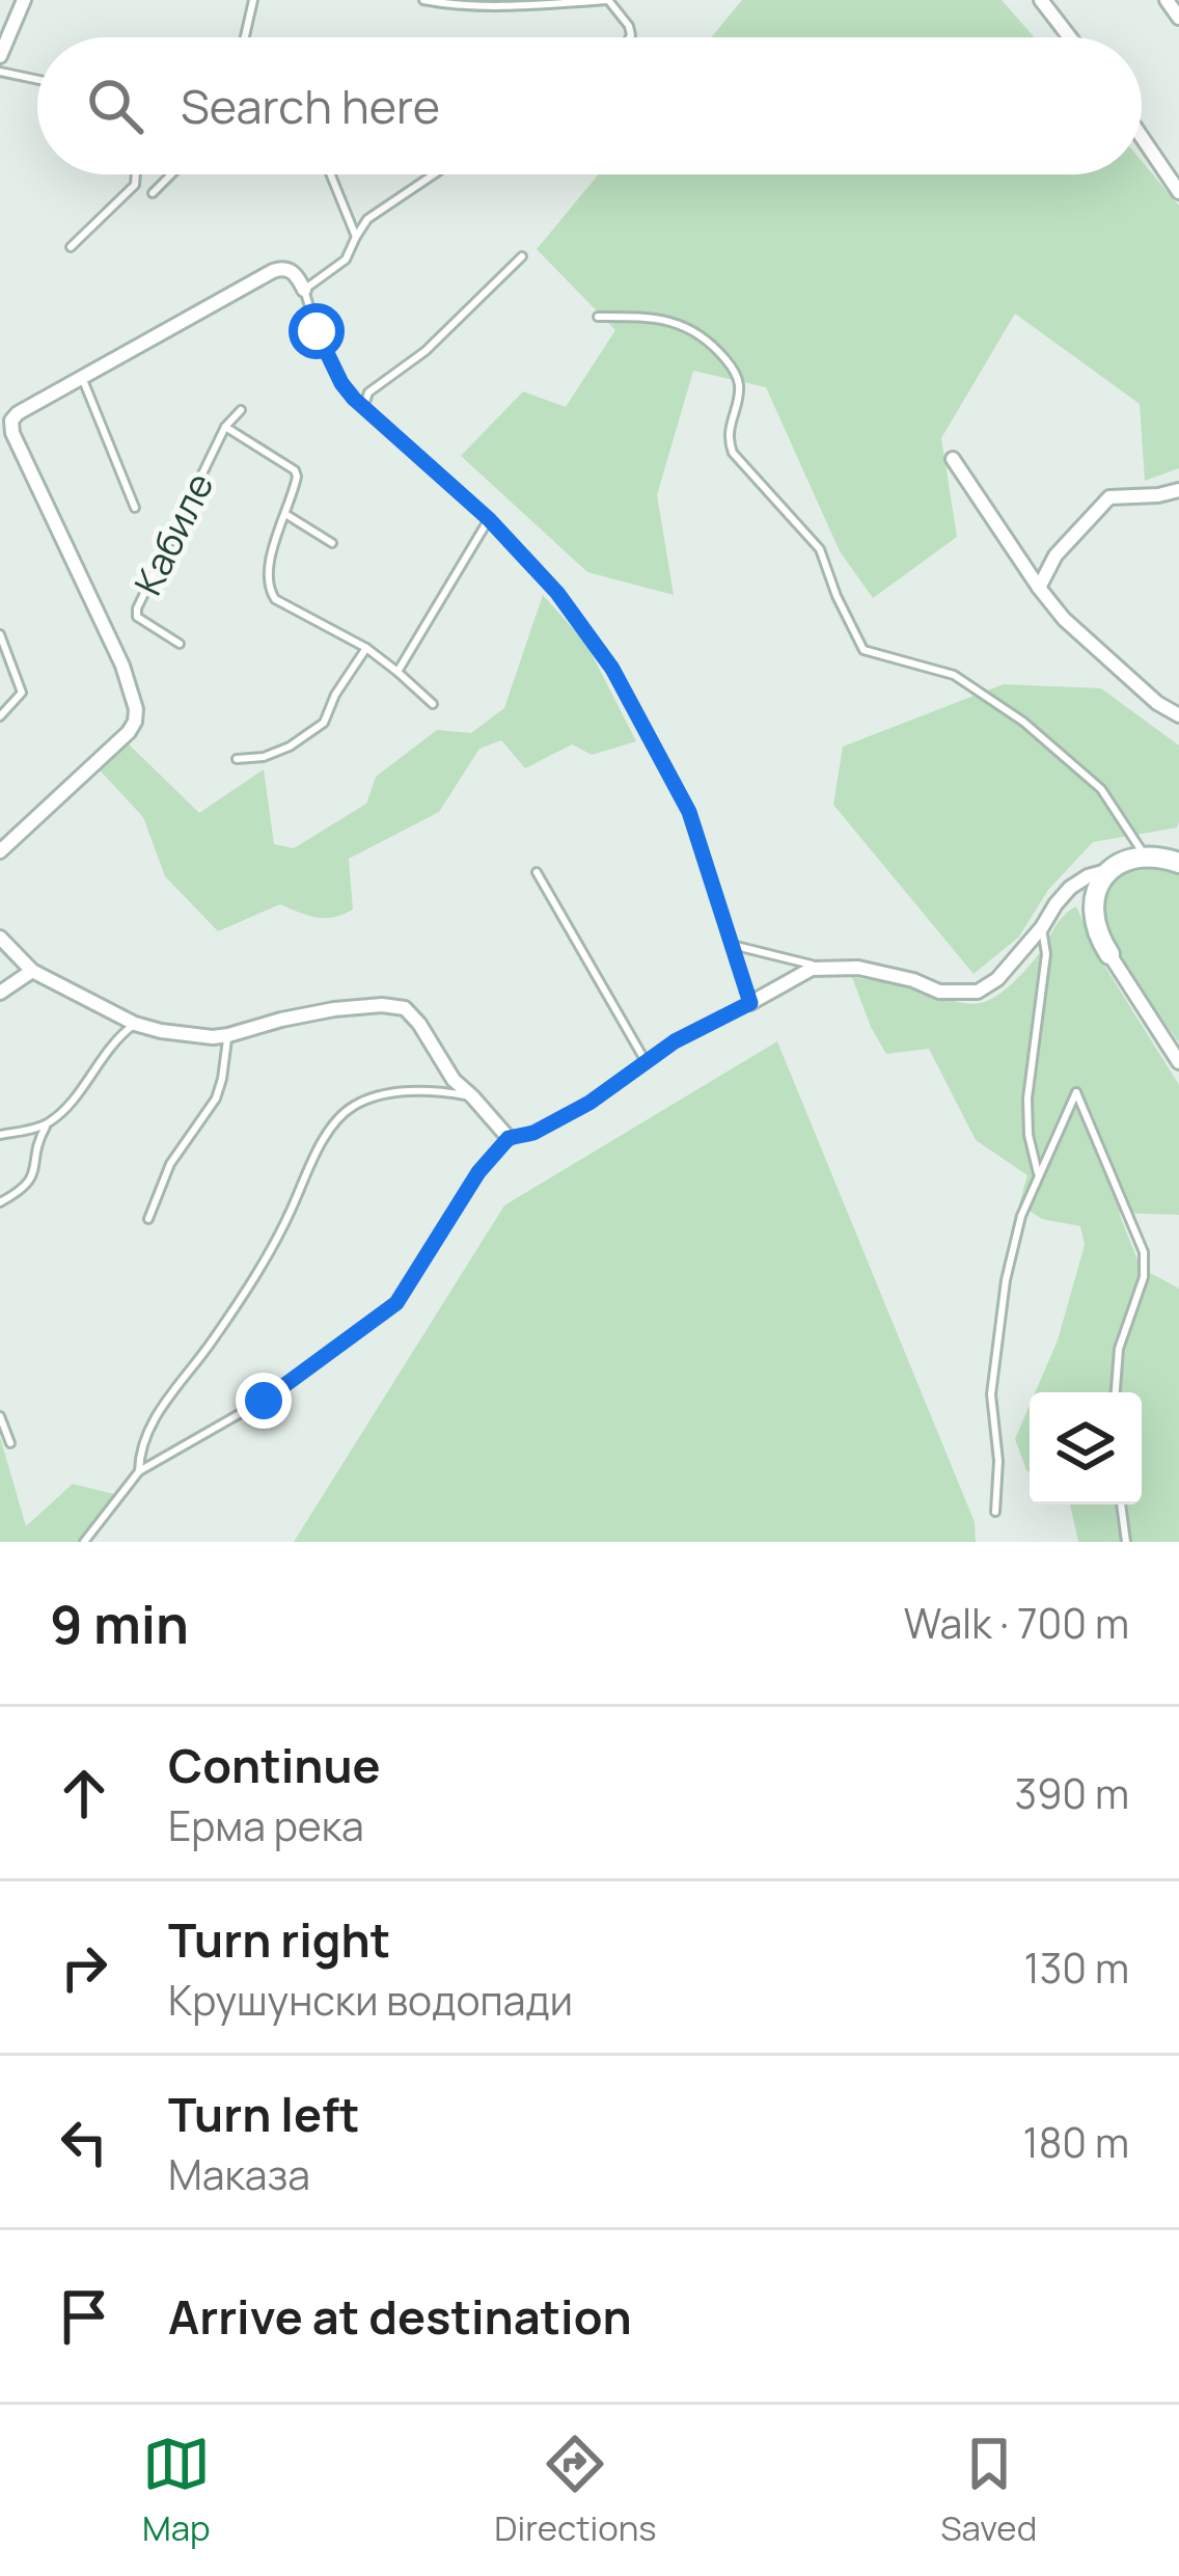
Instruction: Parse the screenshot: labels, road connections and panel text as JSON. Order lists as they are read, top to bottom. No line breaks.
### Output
{"streets":{"lane":["Кабиле"]},"page":{"search":"Search here","heading":["9 min","Walk · 700 m"],"list":[["Continue","Ерма река","390 m"],["Turn right","Крушунски водопади","130 m"],["Turn left","Маказа","180 m"],"Arrive at destination"],"nav":["Map","Directions","Saved"]}}
